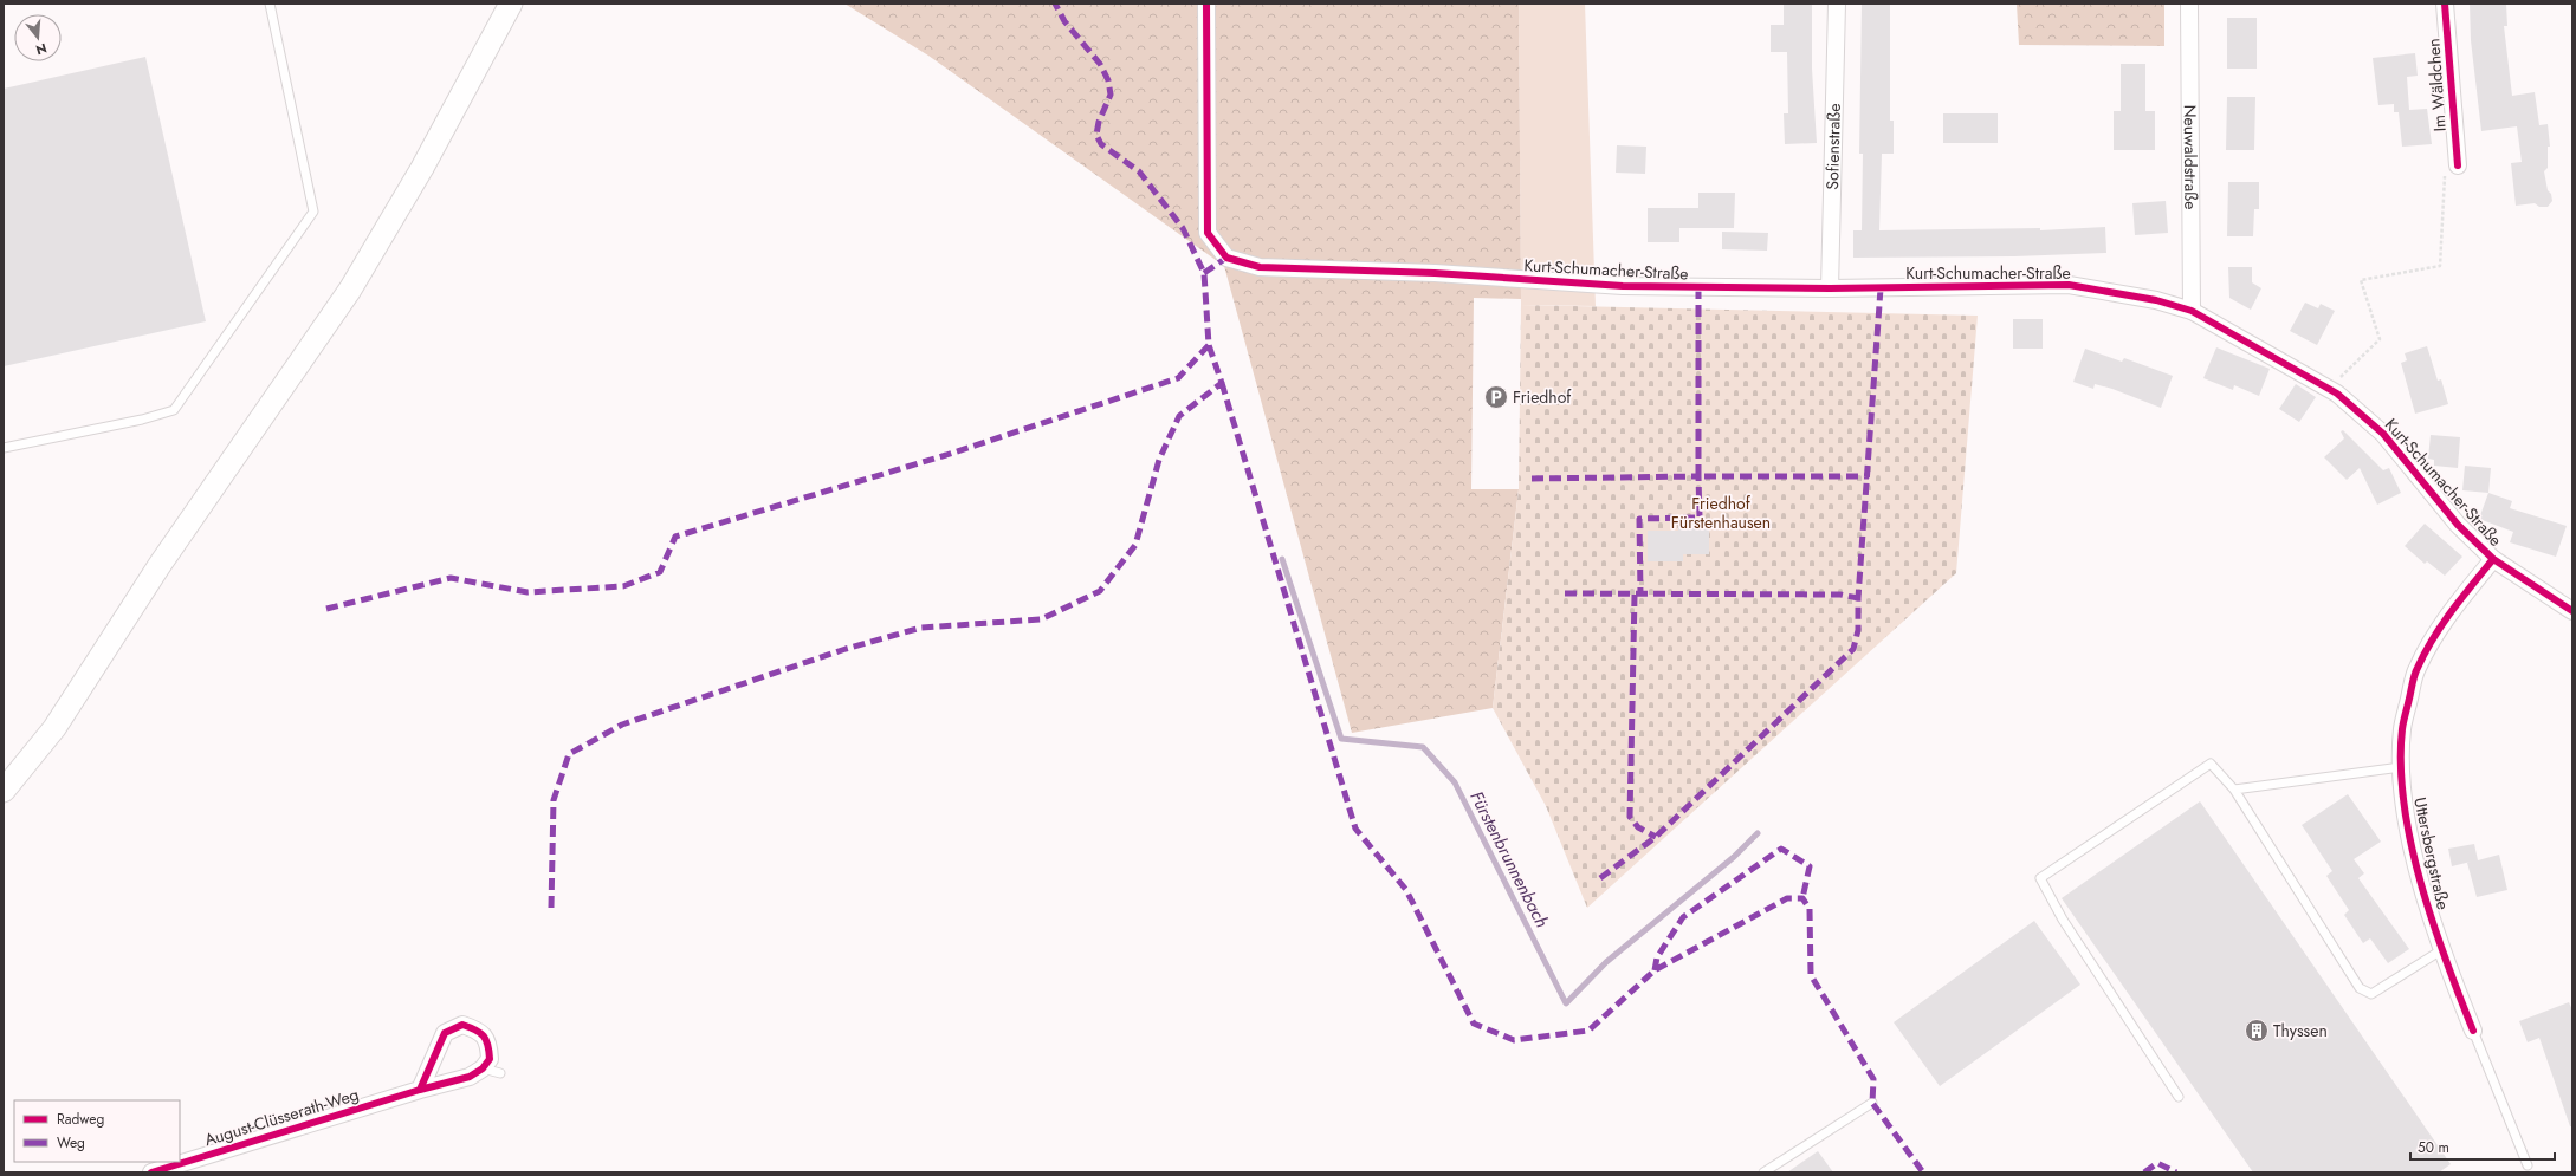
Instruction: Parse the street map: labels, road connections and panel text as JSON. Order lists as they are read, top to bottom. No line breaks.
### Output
{"streets":{"street":["Im Wäldchen","Sofienstraße","Neuwaldstraße","Kurt-Schumacher-Straße","Uttersbergstraße","August-Clüsserath-Weg"]},"crossings":[["Sofienstraße","Kurt-Schumacher-Straße"],["Neuwaldstraße","Kurt-Schumacher-Straße"],["Kurt-Schumacher-Straße","Uttersbergstraße"]],"water":["Fürstenbrunnenbach"],"parks":["Friedhof Fürstenhausen"],"places":{"parking":["Friedhof"],"building":["Thyssen"]},"legend":["Radweg","Weg"],"scale_bar":"50 m","north":"bottom"}
